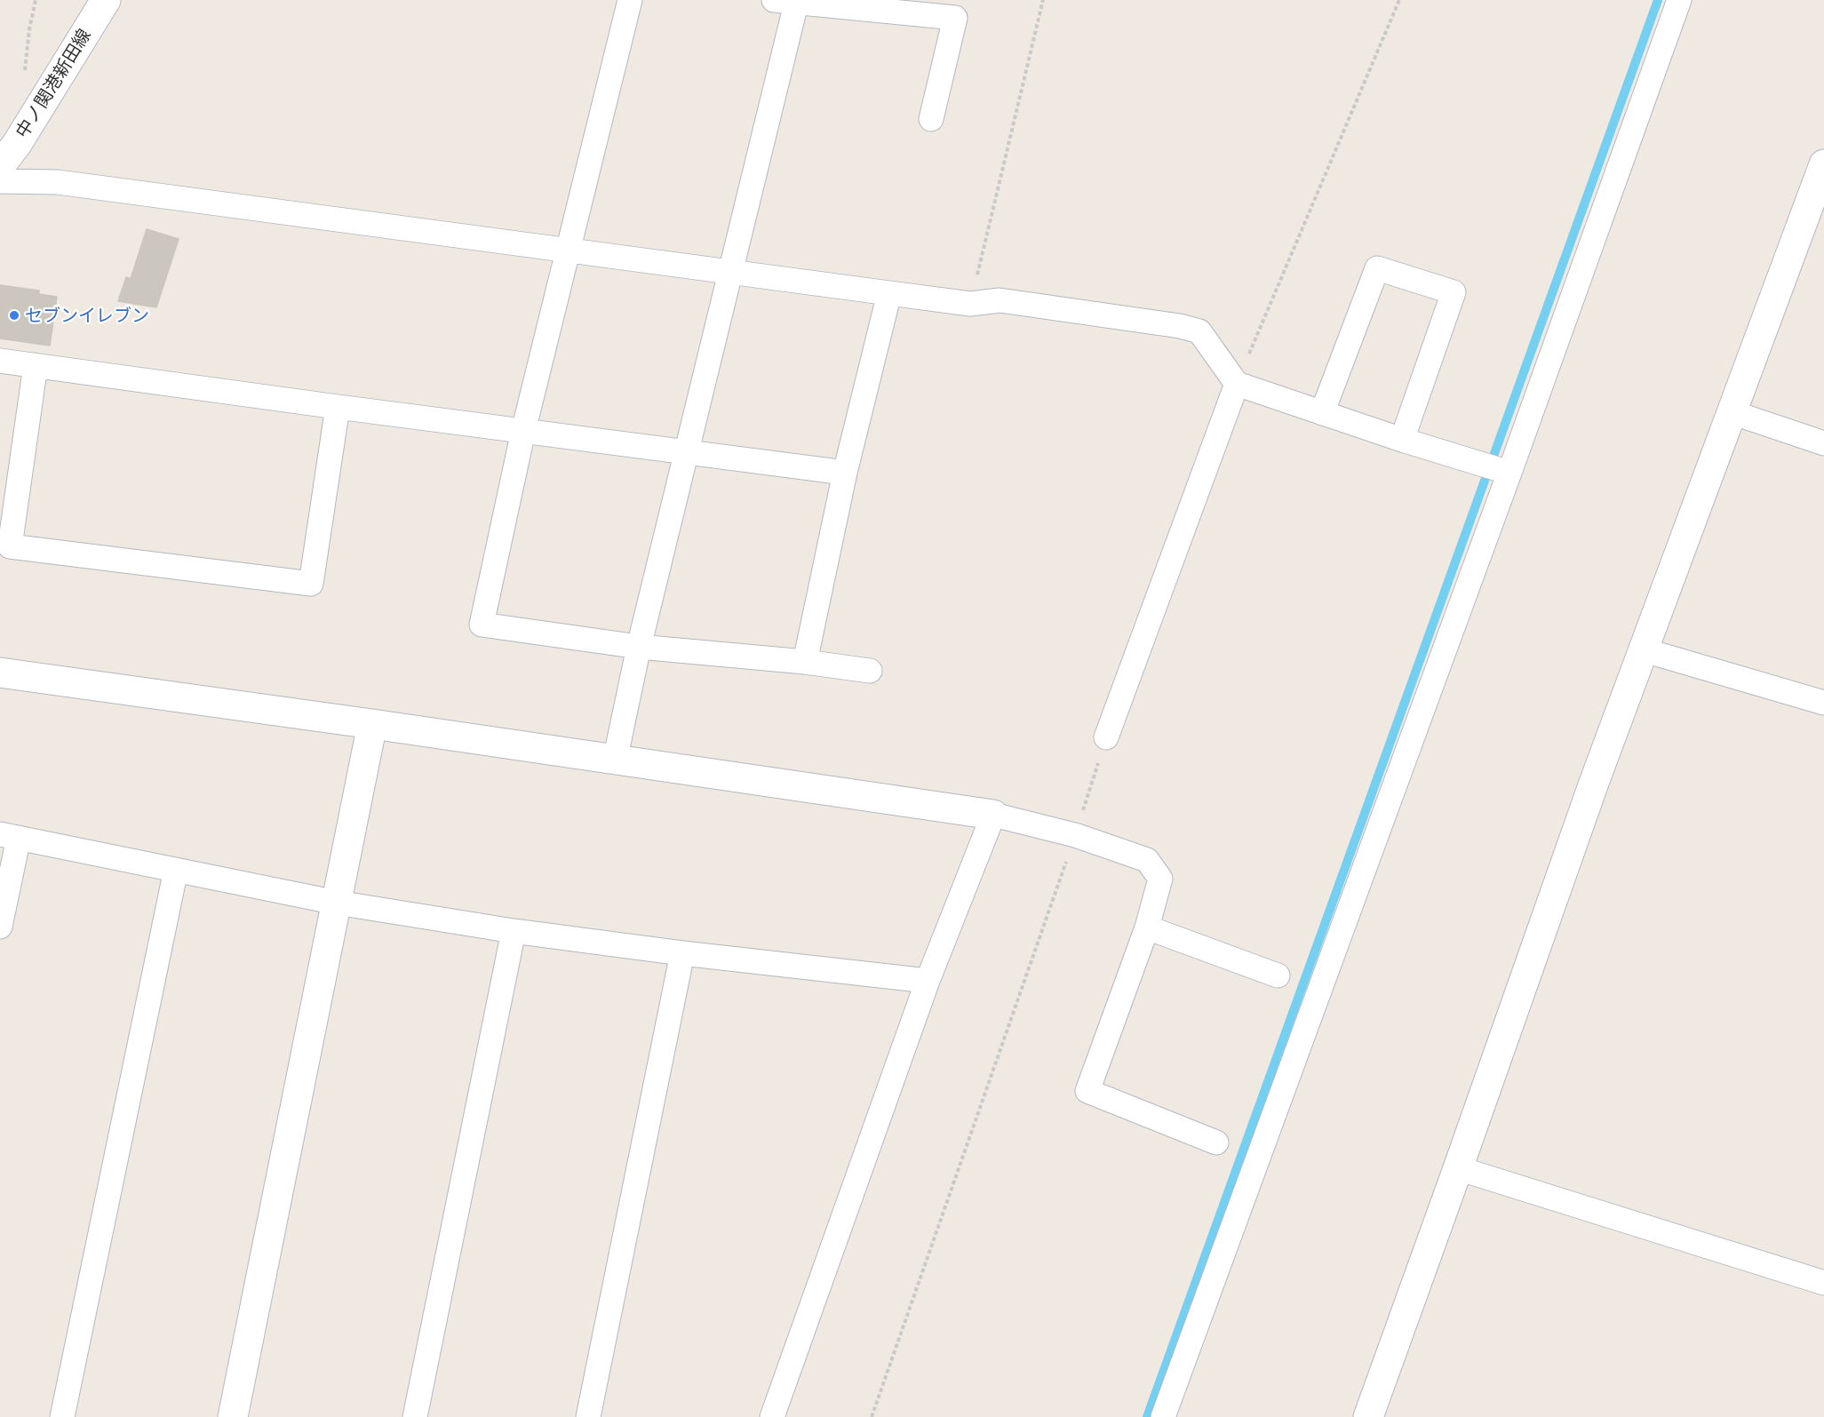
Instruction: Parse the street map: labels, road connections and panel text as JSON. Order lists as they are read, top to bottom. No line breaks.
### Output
{"streets":{"street":["中ノ関港新田線"]},"places":["セブンイレブン"]}
